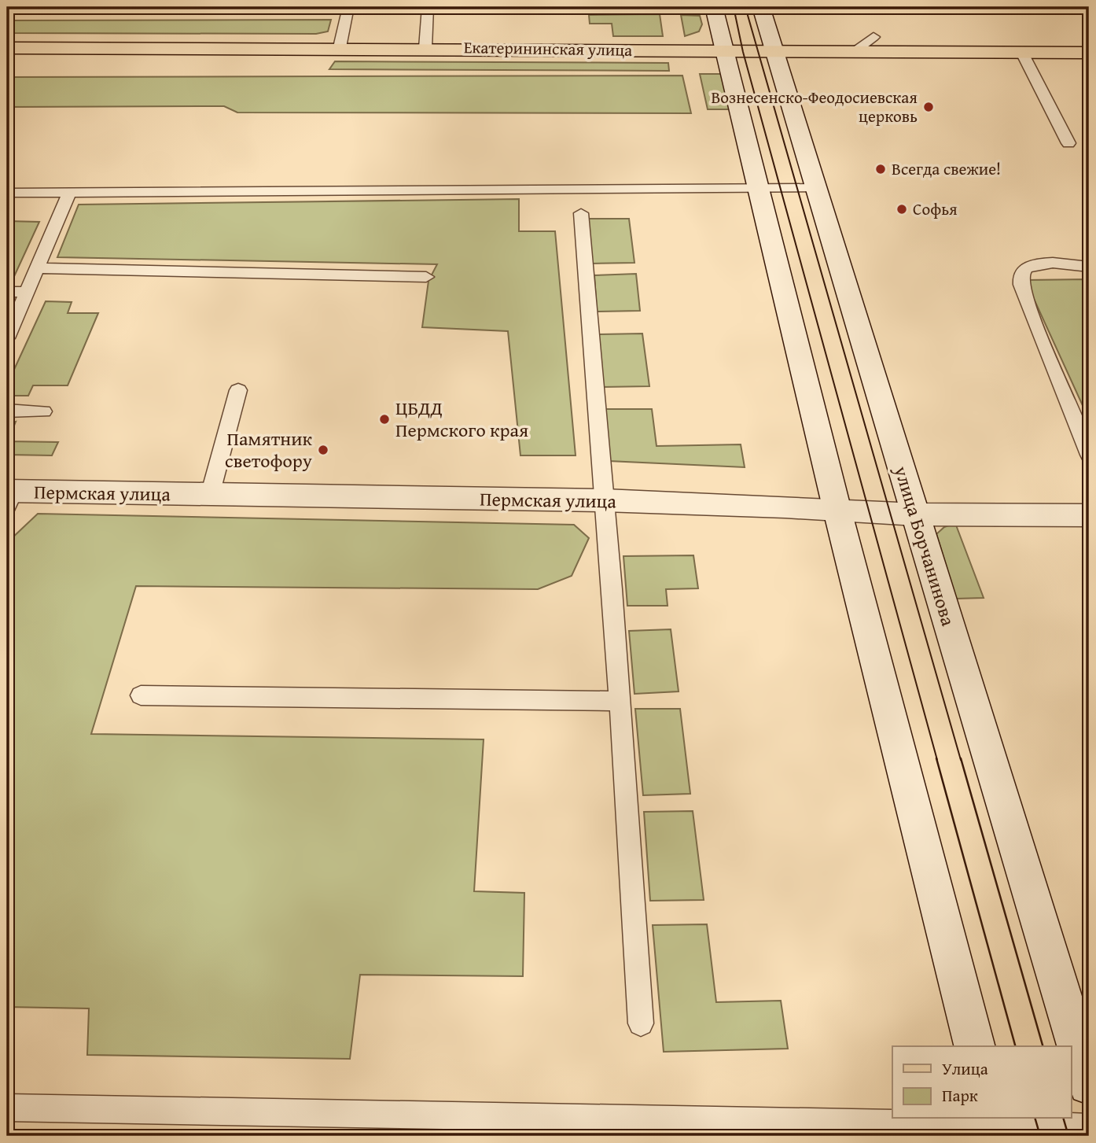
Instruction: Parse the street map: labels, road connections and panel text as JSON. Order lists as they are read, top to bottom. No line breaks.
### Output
{"streets":{"main road":["Екатерининская улица","Пермская улица","улица Борчанинова"]},"crossings":[["Екатерининская улица","улица Борчанинова"],["Пермская улица","улица Борчанинова"]],"places":["Вознесенско-Феодосиевская церковь","Всегда свежие!","Софья","ЦБДД Пермского края","Памятник светофору"],"legend":["Улица","Парк"]}
